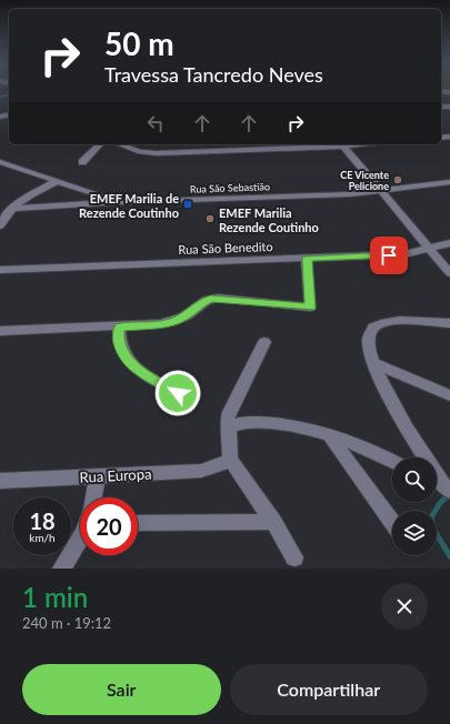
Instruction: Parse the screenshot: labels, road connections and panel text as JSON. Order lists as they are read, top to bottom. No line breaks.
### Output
{"streets":{"street":["Rua São Sebastião","Rua São Benedito","Rua Europa"]},"places":{"other":["CE Vicente Pelicione","EMEF Marilia Rezende Coutinho"],"transit":["EMEF Marilia de Rezende Coutinho"]},"page":{"turn":["50 m","Travessa Tancredo Neves"],"speed":"18 km/h","limit":"20","heading":["1 min","240 m · 19:12"],"buttons":["Sair","Compartilhar"]}}
